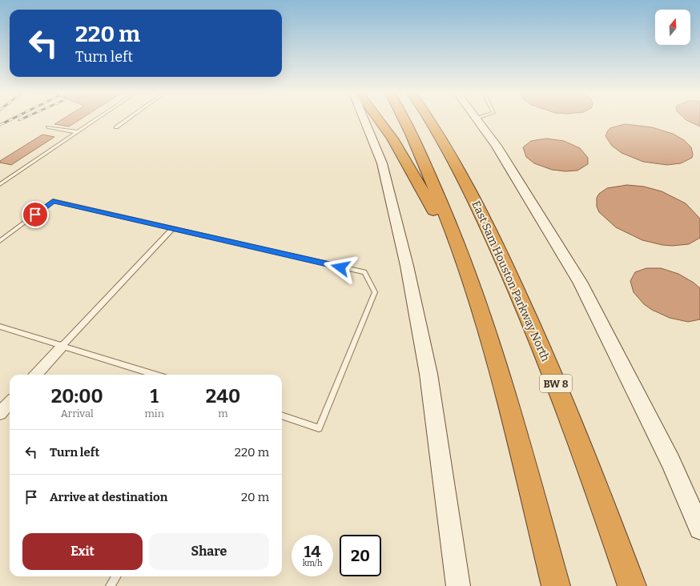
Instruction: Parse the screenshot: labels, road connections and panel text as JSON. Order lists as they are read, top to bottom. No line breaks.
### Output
{"streets":{"highway":["East Sam Houston Parkway North","BW 8"]},"north":"top","page":{"turn":["220 m","Turn left"],"eta":["20:00","Arrival","1","min","240","m"],"list":[{"name":"Turn left","value":"220 m"},{"name":"Arrive at destination","value":"20 m"}],"buttons":["Exit","Share"],"speed":"14 km/h","limit":"20"}}
